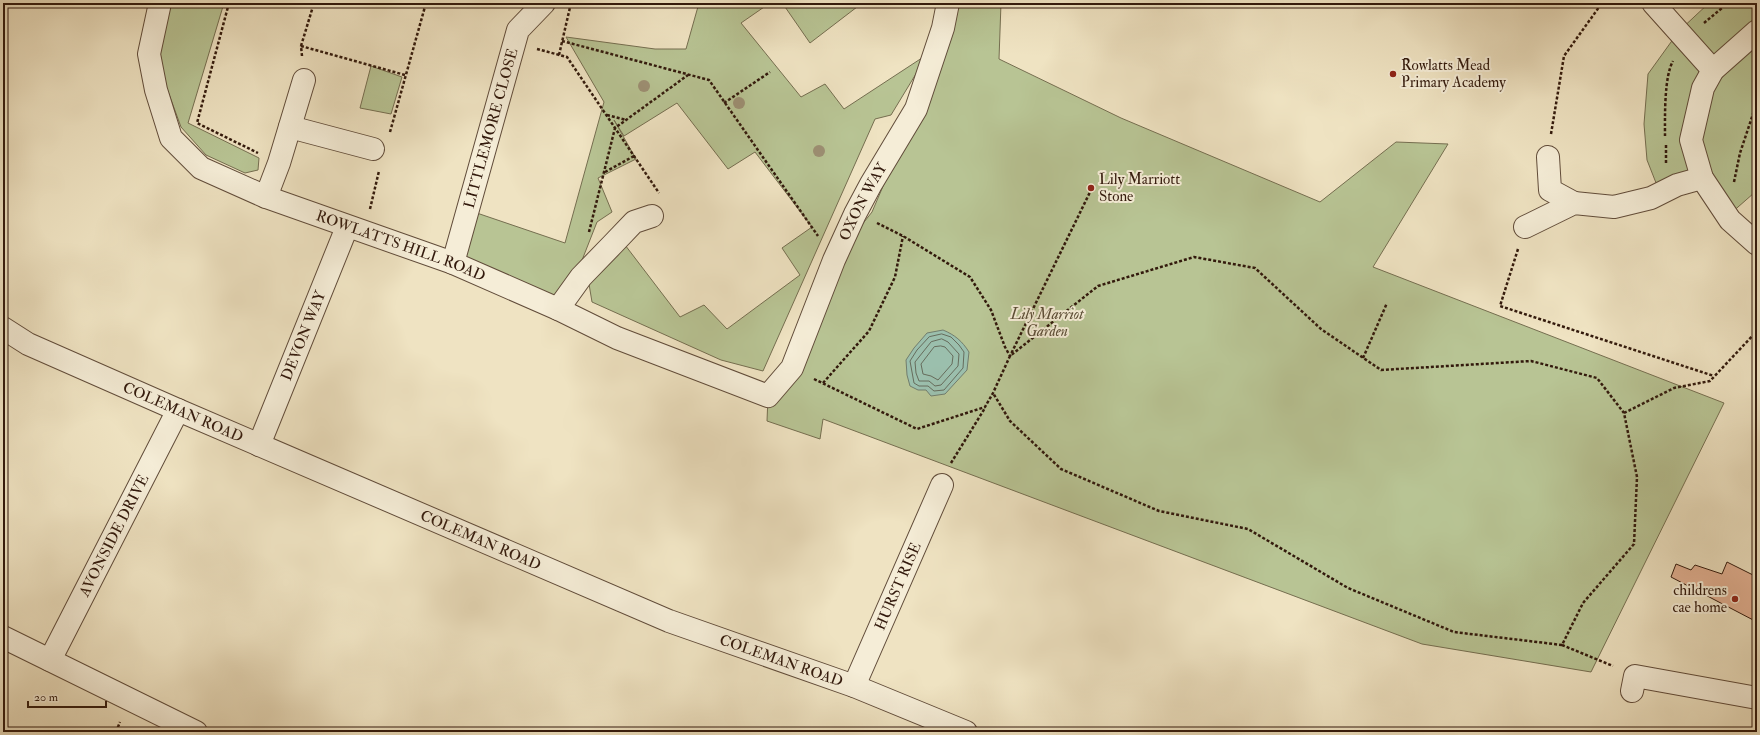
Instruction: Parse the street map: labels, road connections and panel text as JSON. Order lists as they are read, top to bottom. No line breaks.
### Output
{"streets":{"street":["LITTLEMORE CLOSE","OXON WAY","ROWLATTS HILL ROAD","DEVON WAY","COLEMAN ROAD","AVONSIDE DRIVE","HURST RISE"]},"crossings":[["LITTLEMORE CLOSE","ROWLATTS HILL ROAD"],["OXON WAY","ROWLATTS HILL ROAD"],["ROWLATTS HILL ROAD","DEVON WAY"],["DEVON WAY","COLEMAN ROAD"],["COLEMAN ROAD","AVONSIDE DRIVE"],["COLEMAN ROAD","HURST RISE"]],"parks":["Lily Marriot Garden"],"places":["Rowlatts Mead Primary Academy","Lily Marriott Stone","childrens cae home"],"scale_bar":"20 m"}
